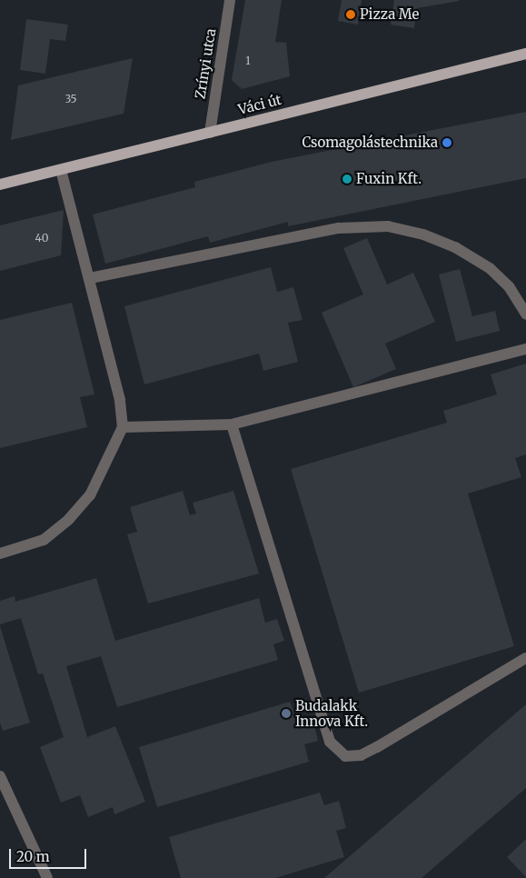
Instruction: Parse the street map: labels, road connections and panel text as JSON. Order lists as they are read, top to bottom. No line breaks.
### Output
{"streets":{"main road":["Váci út"],"street":["Zrínyi utca"]},"crossings":[["Zrínyi utca","Váci út"]],"places":["Pizza Me","Csomagolástechnika","Fuxin Kft.","Budalakk Innova Kft."],"house_numbers":["1","35","40"],"scale_bar":"20 m"}
